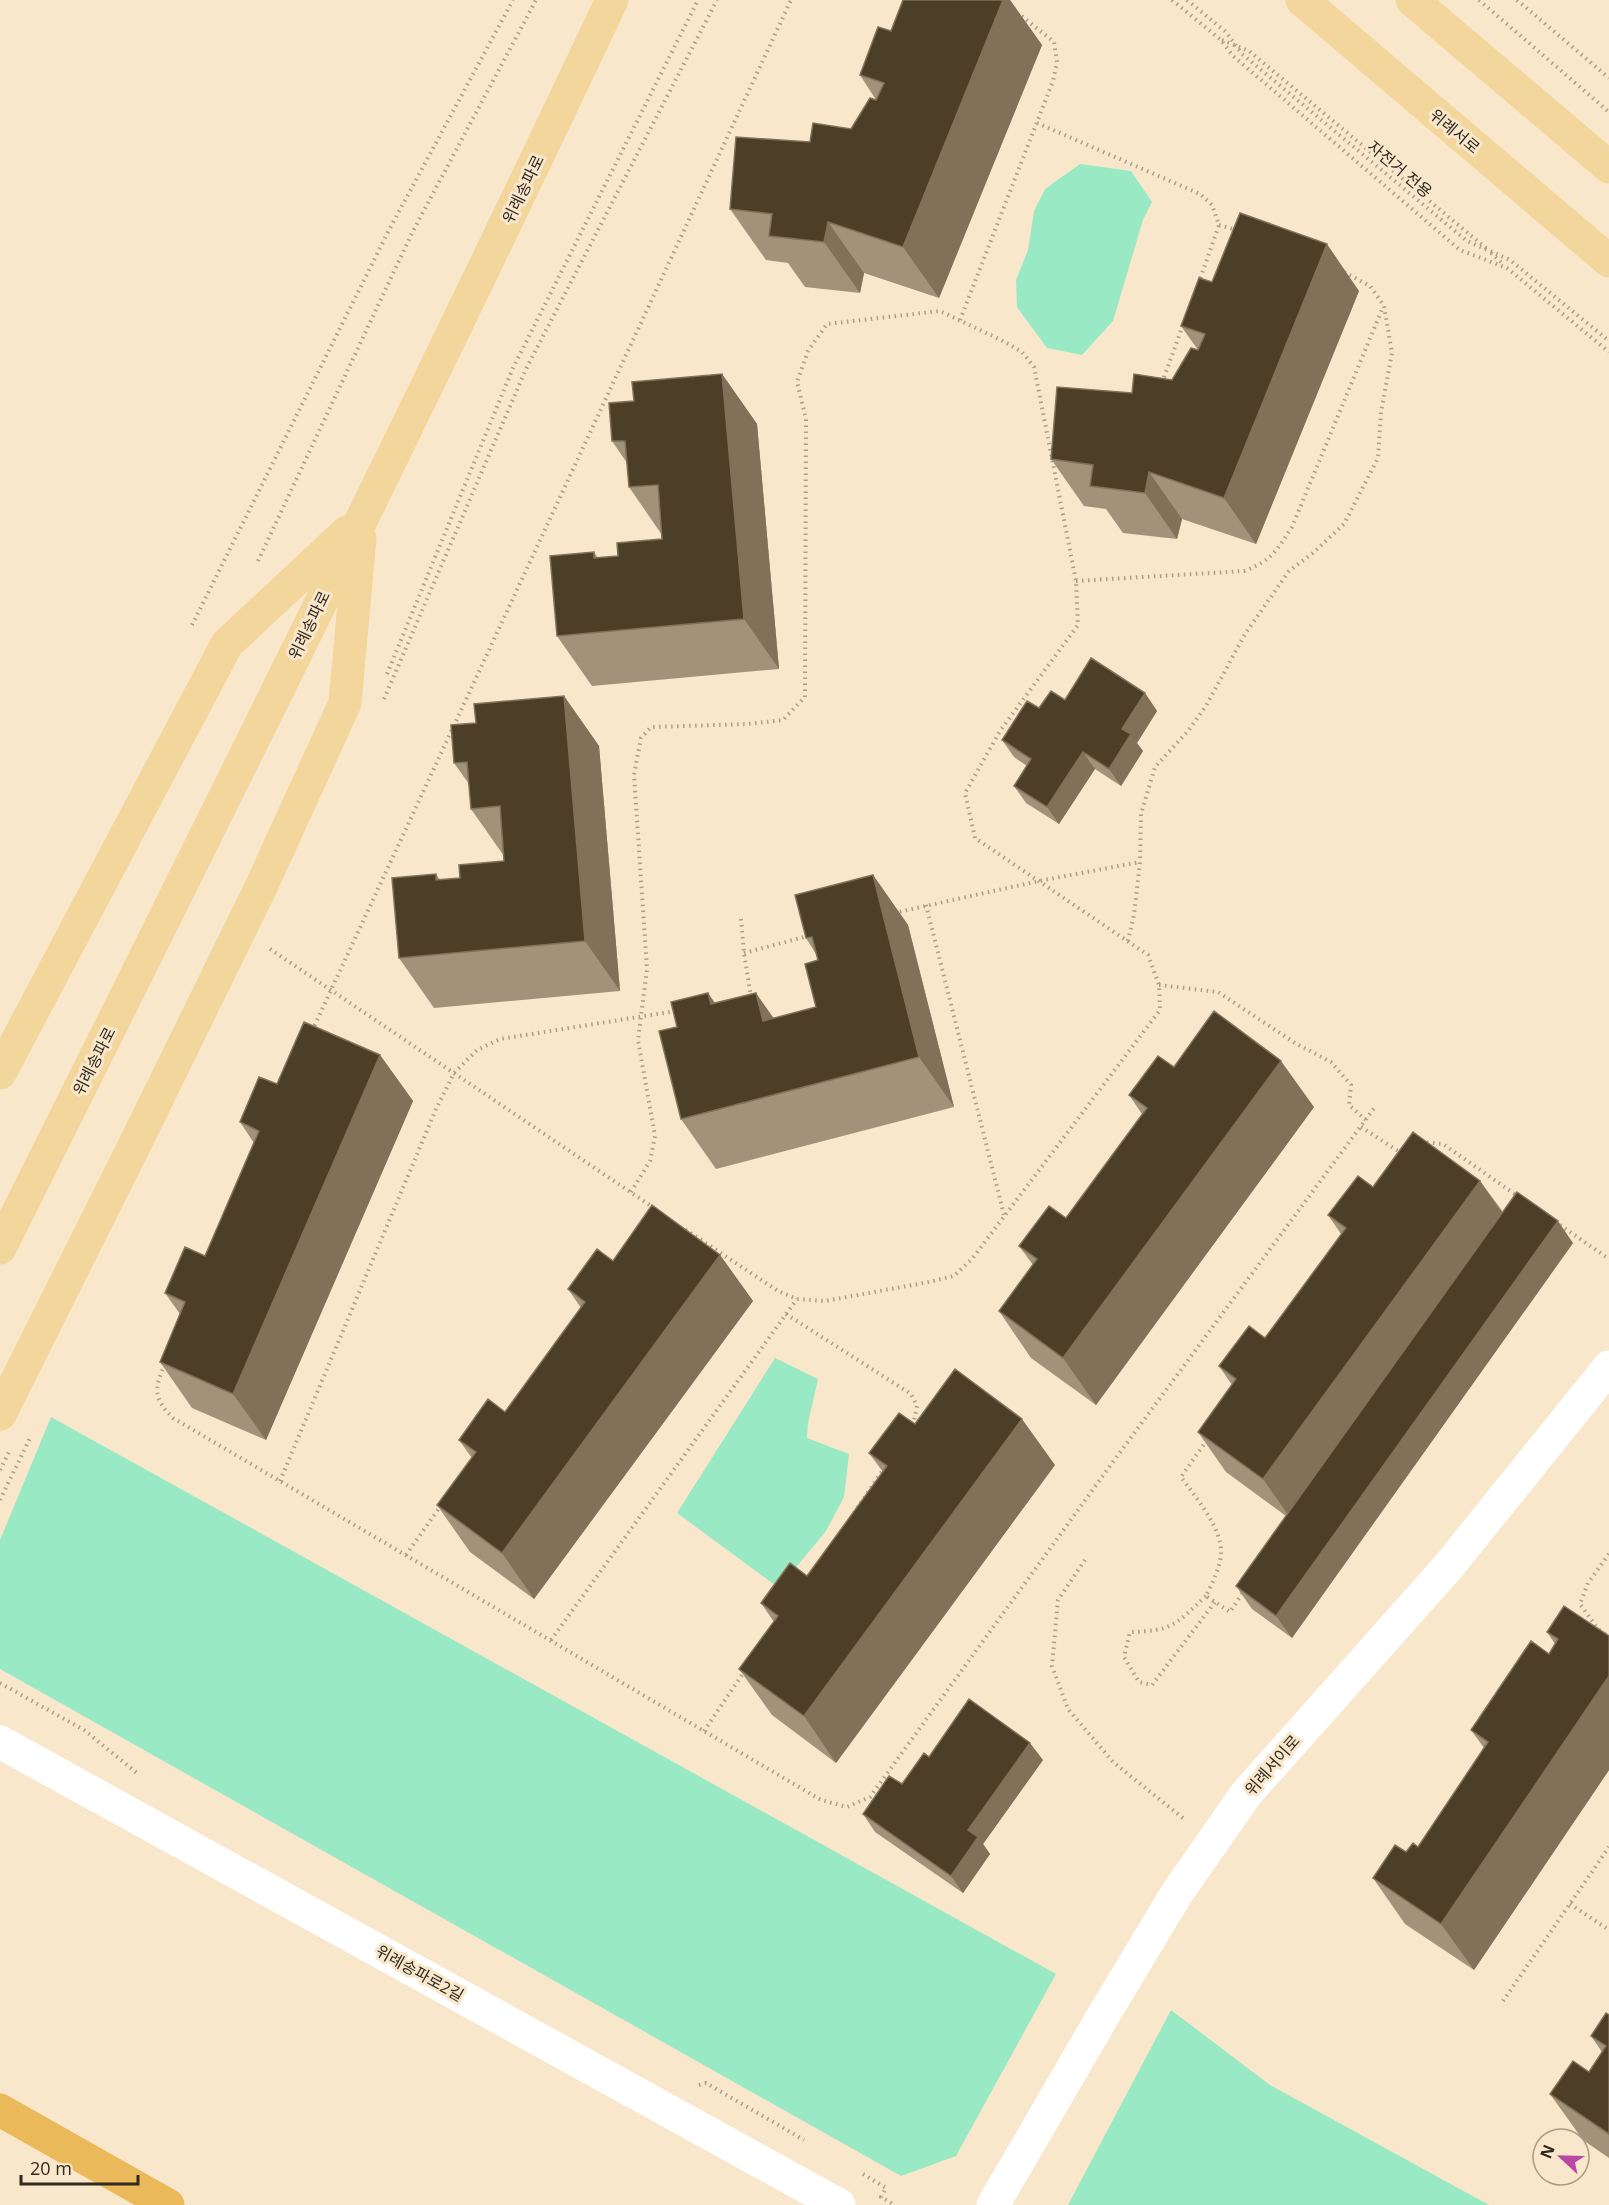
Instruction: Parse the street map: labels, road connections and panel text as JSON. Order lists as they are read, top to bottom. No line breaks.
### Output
{"streets":{"main road":["위례서로","위례송파로"],"street":["위례서이로","위례송파로2길"],"path":["자전거 전용"]},"scale_bar":"20 m","north":"left"}
